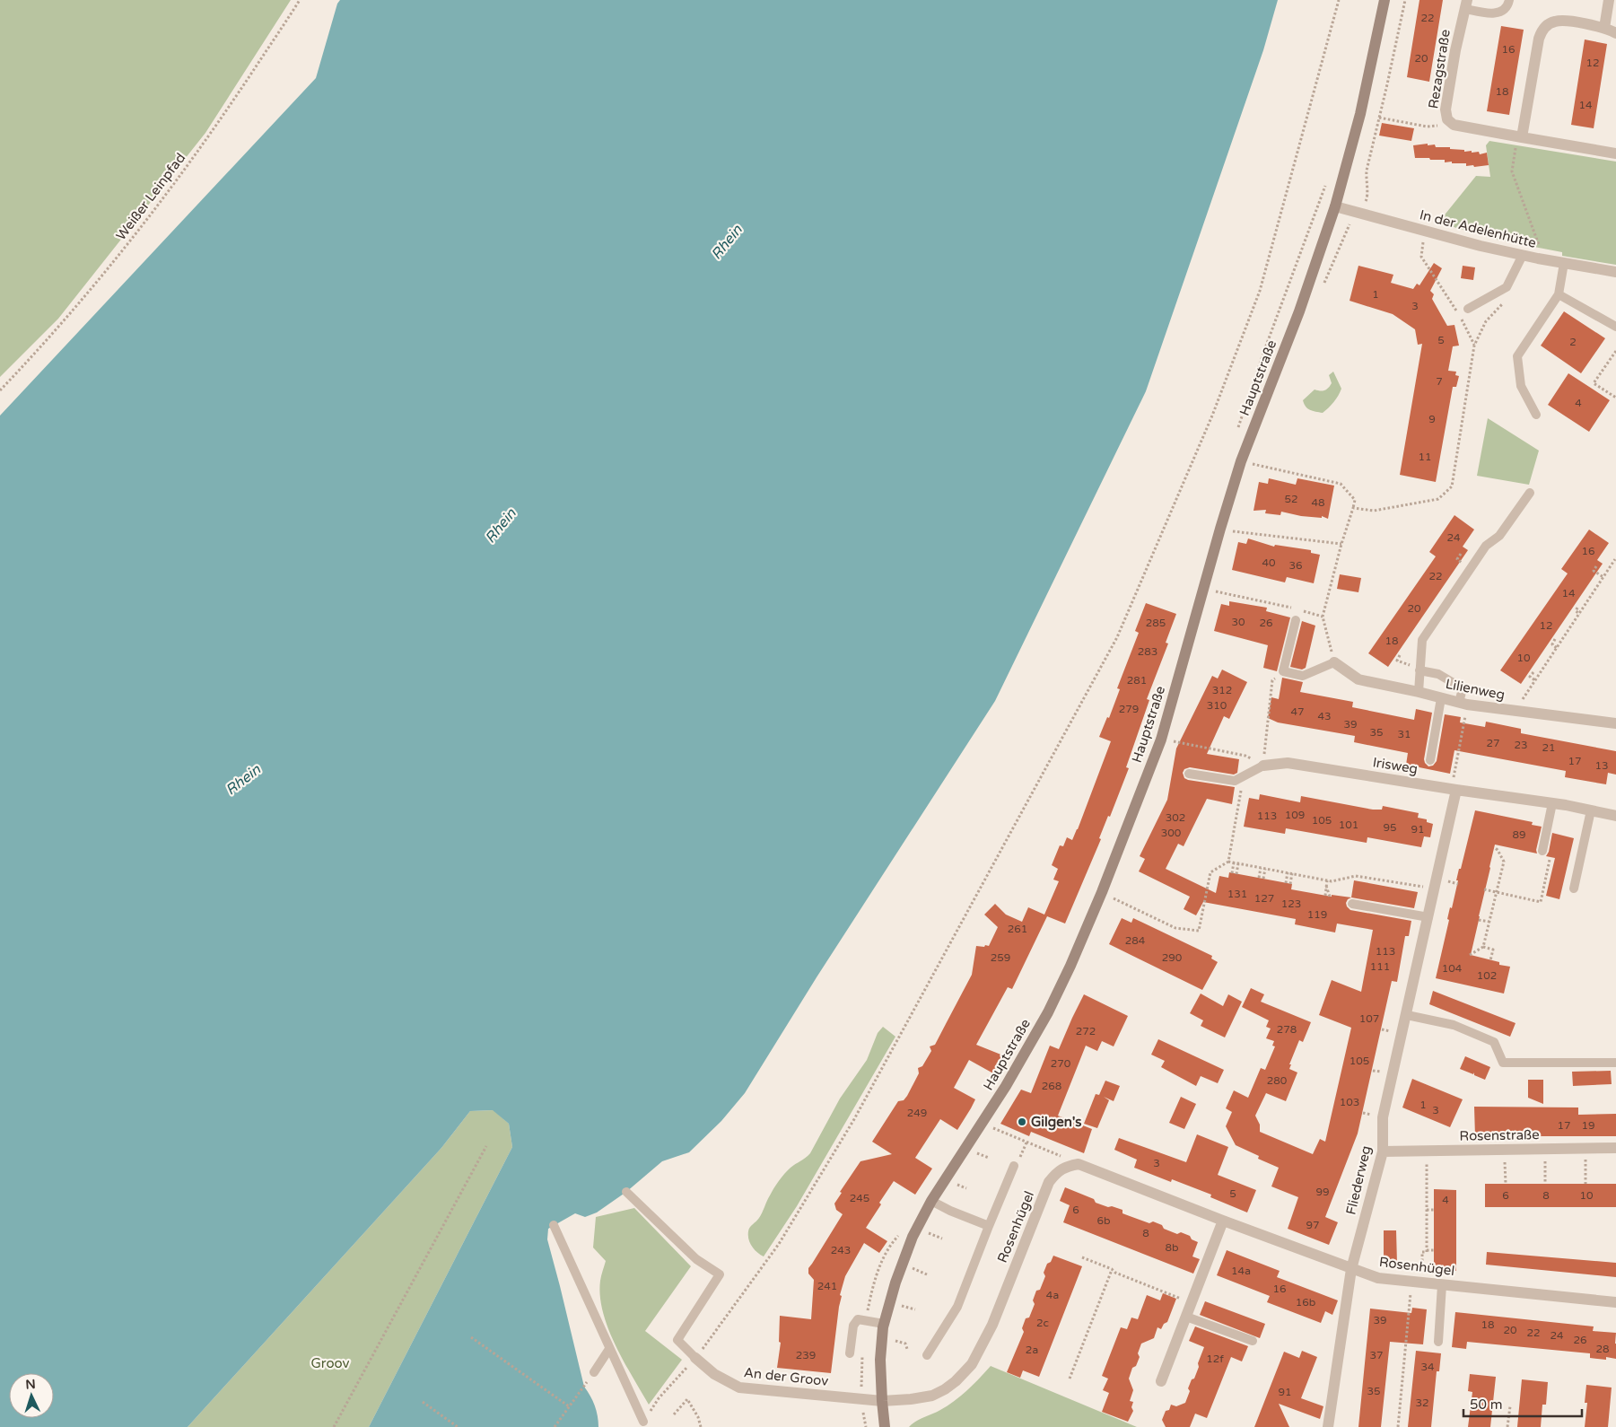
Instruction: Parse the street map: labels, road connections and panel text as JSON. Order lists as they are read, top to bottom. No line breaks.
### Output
{"streets":{"main road":["Hauptstraße"],"street":["Rezagstraße","In der Adelenhütte","Lilienweg","Irisweg","Rosenstraße","Fliederweg","Rosenhügel","An der Groov"],"path":["Weißer Leinpfad"]},"crossings":[["In der Adelenhütte","Hauptstraße"],["Hauptstraße","Rosenhügel"],["Hauptstraße","An der Groov"],["Irisweg","Fliederweg"],["Rosenstraße","Fliederweg"],["Fliederweg","Rosenhügel"],["Rosenhügel","An der Groov"]],"water":["Rhein"],"parks":["Groov"],"places":["Gilgen's"],"house_numbers":["22","16","20","12","18","14","1","3","5","2","7","4","9","11","52","48","24","16","40","36","22","14","20","30","285","26","12","18","283","10","281","312","310","279","47","43","39","35","31","27","23","21","17","13","109","113","302","105","101","95","91","300","89","131","127","123","119","261","284","113","259","290","111","104","102","107","278","272","105","270","280","268","103","1","3","249","17","19","3","99","5","6","8","10","245","4","6","6b","97","8","8b","243","14a","241","16","4a","16b","39","2c","18","20","22","24","26","28","2a","239","37","12f","34","35","91","32"],"scale_bar":"50 m","north":"top"}
